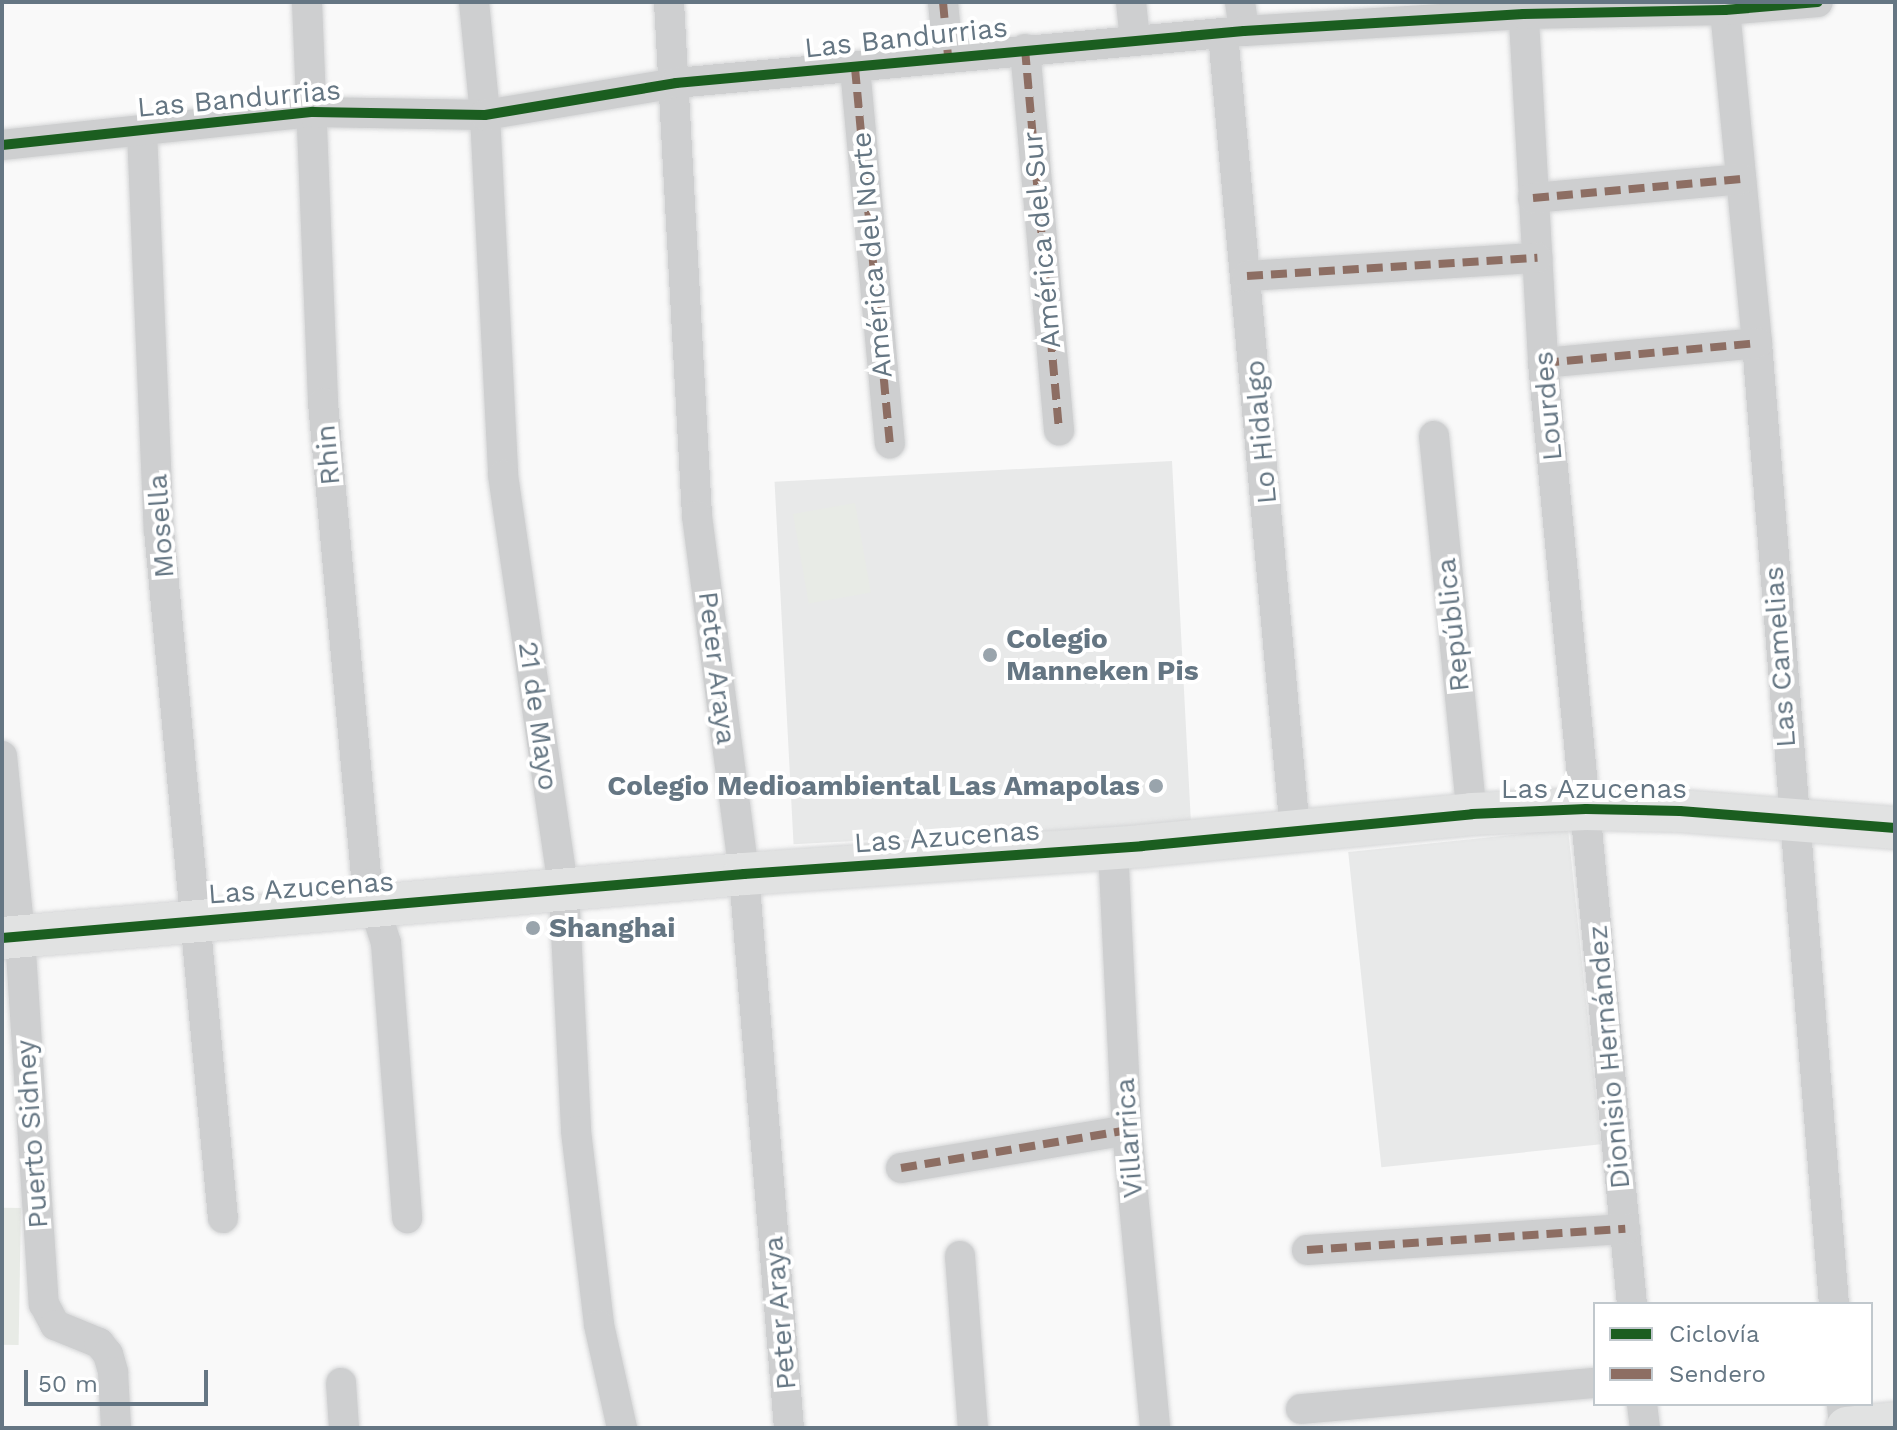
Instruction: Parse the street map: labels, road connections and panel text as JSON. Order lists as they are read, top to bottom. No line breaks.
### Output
{"streets":{"street":["Las Bandurrias","América del Sur","América del Norte","Lourdes","Lo Hidalgo","Rhin","Mosella","República","Las Camelias","Peter Araya","21 de Mayo","Las Azucenas","Dionisio Hernández","Puerto Sidney","Villarrica"]},"crossings":[["Las Bandurrias","América del Sur"],["Las Bandurrias","América del Norte"],["Las Bandurrias","Lourdes"],["Las Bandurrias","Lo Hidalgo"],["Las Bandurrias","Rhin"],["Las Bandurrias","Mosella"],["Las Bandurrias","Las Camelias"],["Las Bandurrias","Peter Araya"],["Las Bandurrias","21 de Mayo"],["Lourdes","Las Azucenas"],["Lourdes","Dionisio Hernández"],["Lo Hidalgo","Las Azucenas"],["Rhin","Las Azucenas"],["Mosella","Las Azucenas"],["República","Las Azucenas"],["Las Camelias","Las Azucenas"],["Peter Araya","Las Azucenas"],["21 de Mayo","Las Azucenas"],["Las Azucenas","Dionisio Hernández"],["Las Azucenas","Puerto Sidney"],["Las Azucenas","Villarrica"]],"places":["Colegio Manneken Pis","Colegio Medioambiental Las Amapolas","Shanghai"],"legend":["Ciclovía","Sendero"],"scale_bar":"50 m"}
